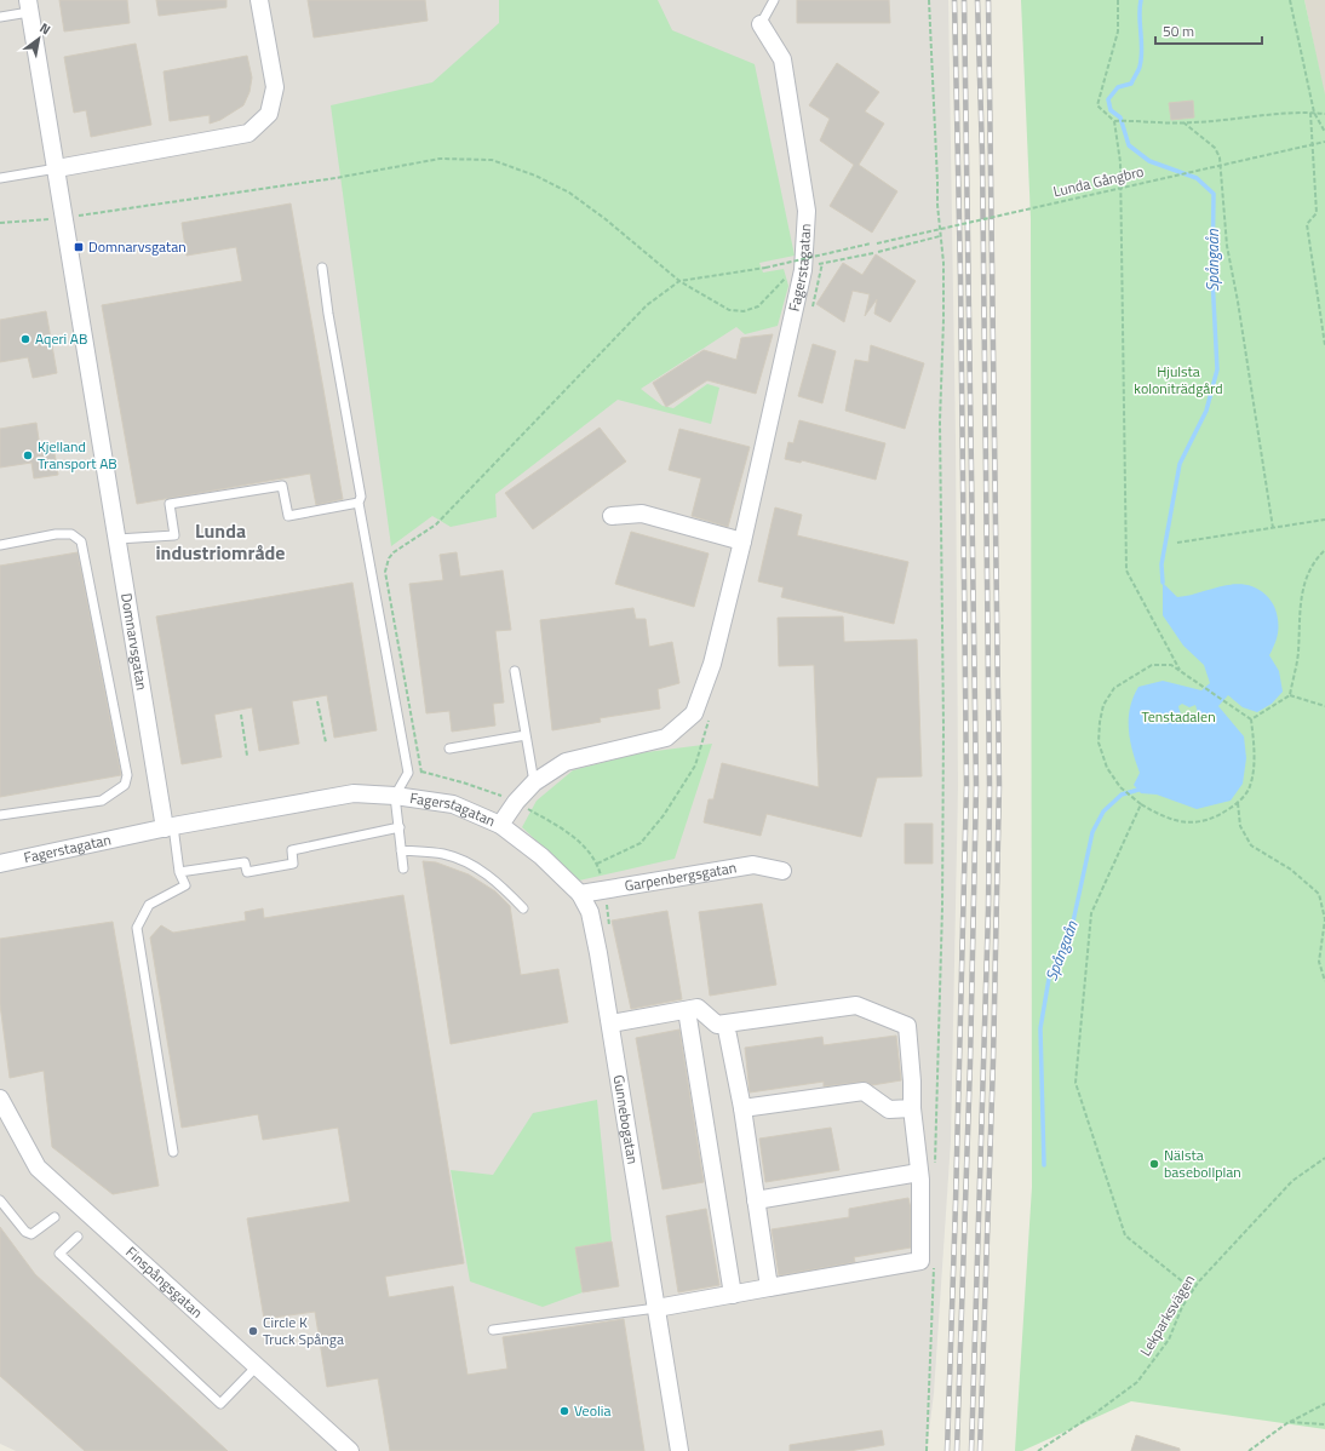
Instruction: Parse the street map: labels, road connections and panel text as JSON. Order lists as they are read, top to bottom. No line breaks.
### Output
{"streets":{"street":["Fagerstagatan","Domnarvsgatan","Garpenbergsgatan","Gunnebogatan","Finspångsgatan"],"path":["Lunda Gångbro","Lekparksvägen"]},"crossings":[["Fagerstagatan","Domnarvsgatan"],["Fagerstagatan","Gunnebogatan"],["Garpenbergsgatan","Gunnebogatan"]],"districts":["Lunda industriområde"],"water":["Spångaån"],"parks":["Hjulsta koloniträdgård","Tenstadalen"],"places":{"transit":["Domnarvsgatan"],"other":["Aqeri AB","Kjelland Transport AB","Nälsta basebollplan","Circle K Truck Spånga","Veolia"]},"scale_bar":"50 m","north":"top right"}
